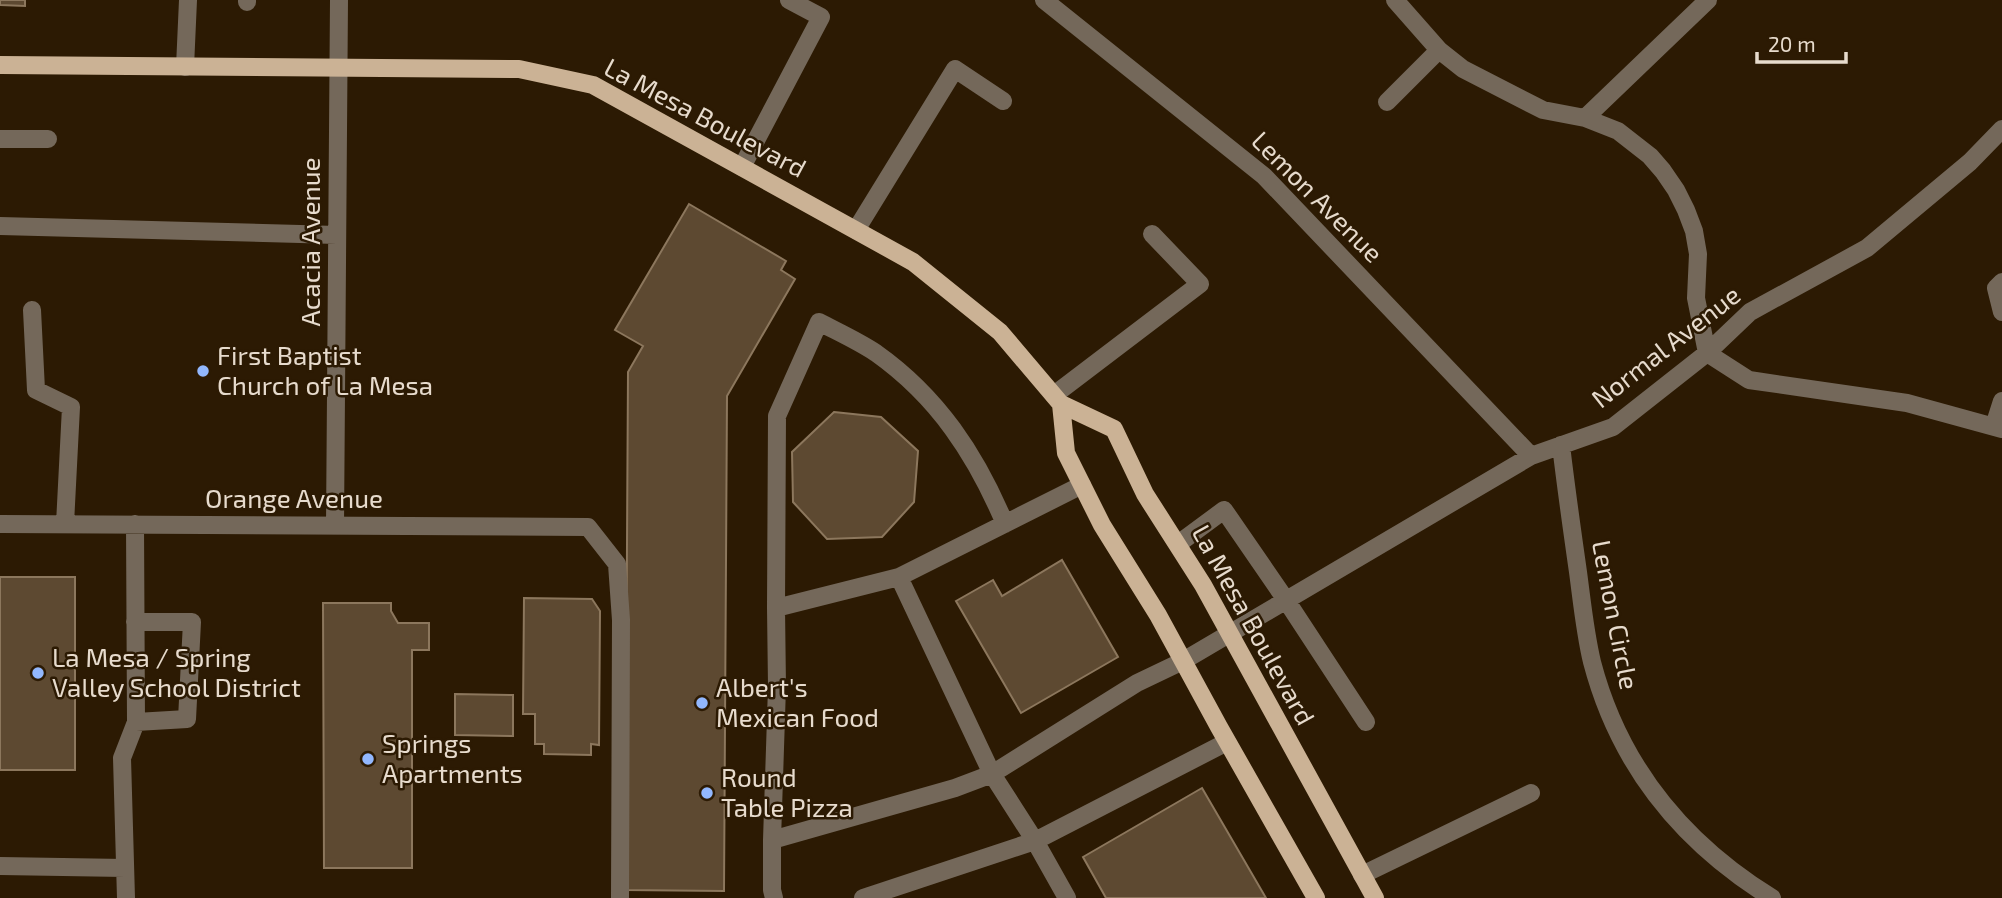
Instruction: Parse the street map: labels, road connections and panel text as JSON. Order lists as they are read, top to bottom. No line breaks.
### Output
{"streets":{"main road":["La Mesa Boulevard"],"street":["Lemon Avenue","Acacia Avenue","Normal Avenue","Orange Avenue","Lemon Circle"]},"crossings":[["La Mesa Boulevard","Acacia Avenue"],["La Mesa Boulevard","Normal Avenue"],["Lemon Avenue","Normal Avenue"],["Acacia Avenue","Orange Avenue"],["Normal Avenue","Lemon Circle"]],"places":["First Baptist Church of La Mesa","La Mesa / Spring Valley School District","Albert's Mexican Food","Springs Apartments","Round Table Pizza"],"scale_bar":"20 m"}
